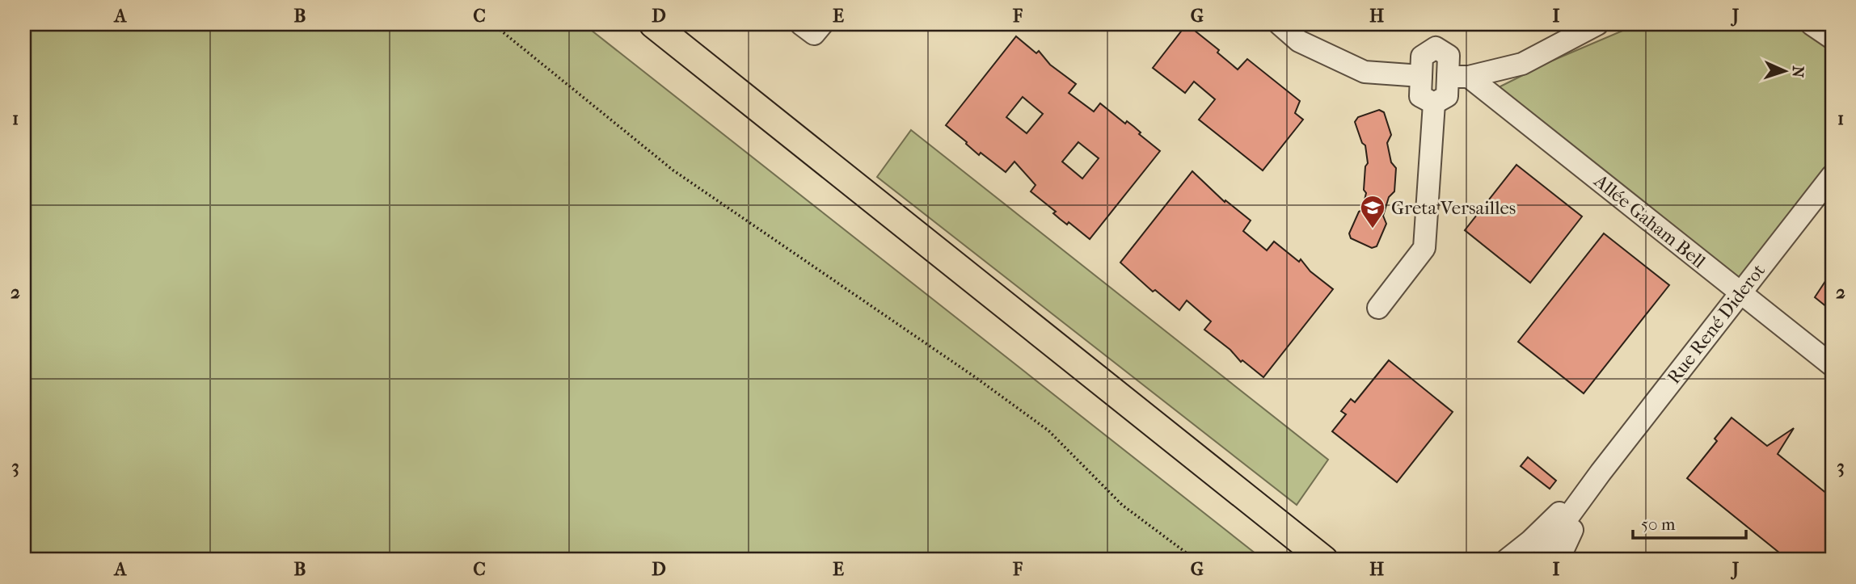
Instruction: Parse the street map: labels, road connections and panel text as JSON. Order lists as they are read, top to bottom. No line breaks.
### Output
{"streets":{"street":["Allée Gaham Bell","Rue René Diderot"]},"crossings":[["Allée Gaham Bell","Rue René Diderot"]],"places":{"school or university":["Greta Versailles"]},"scale_bar":"50 m","north":"right","grid":{"columns":["A","B","C","D","E","F","G","H","I","J"],"rows":["1","2","3"]}}
